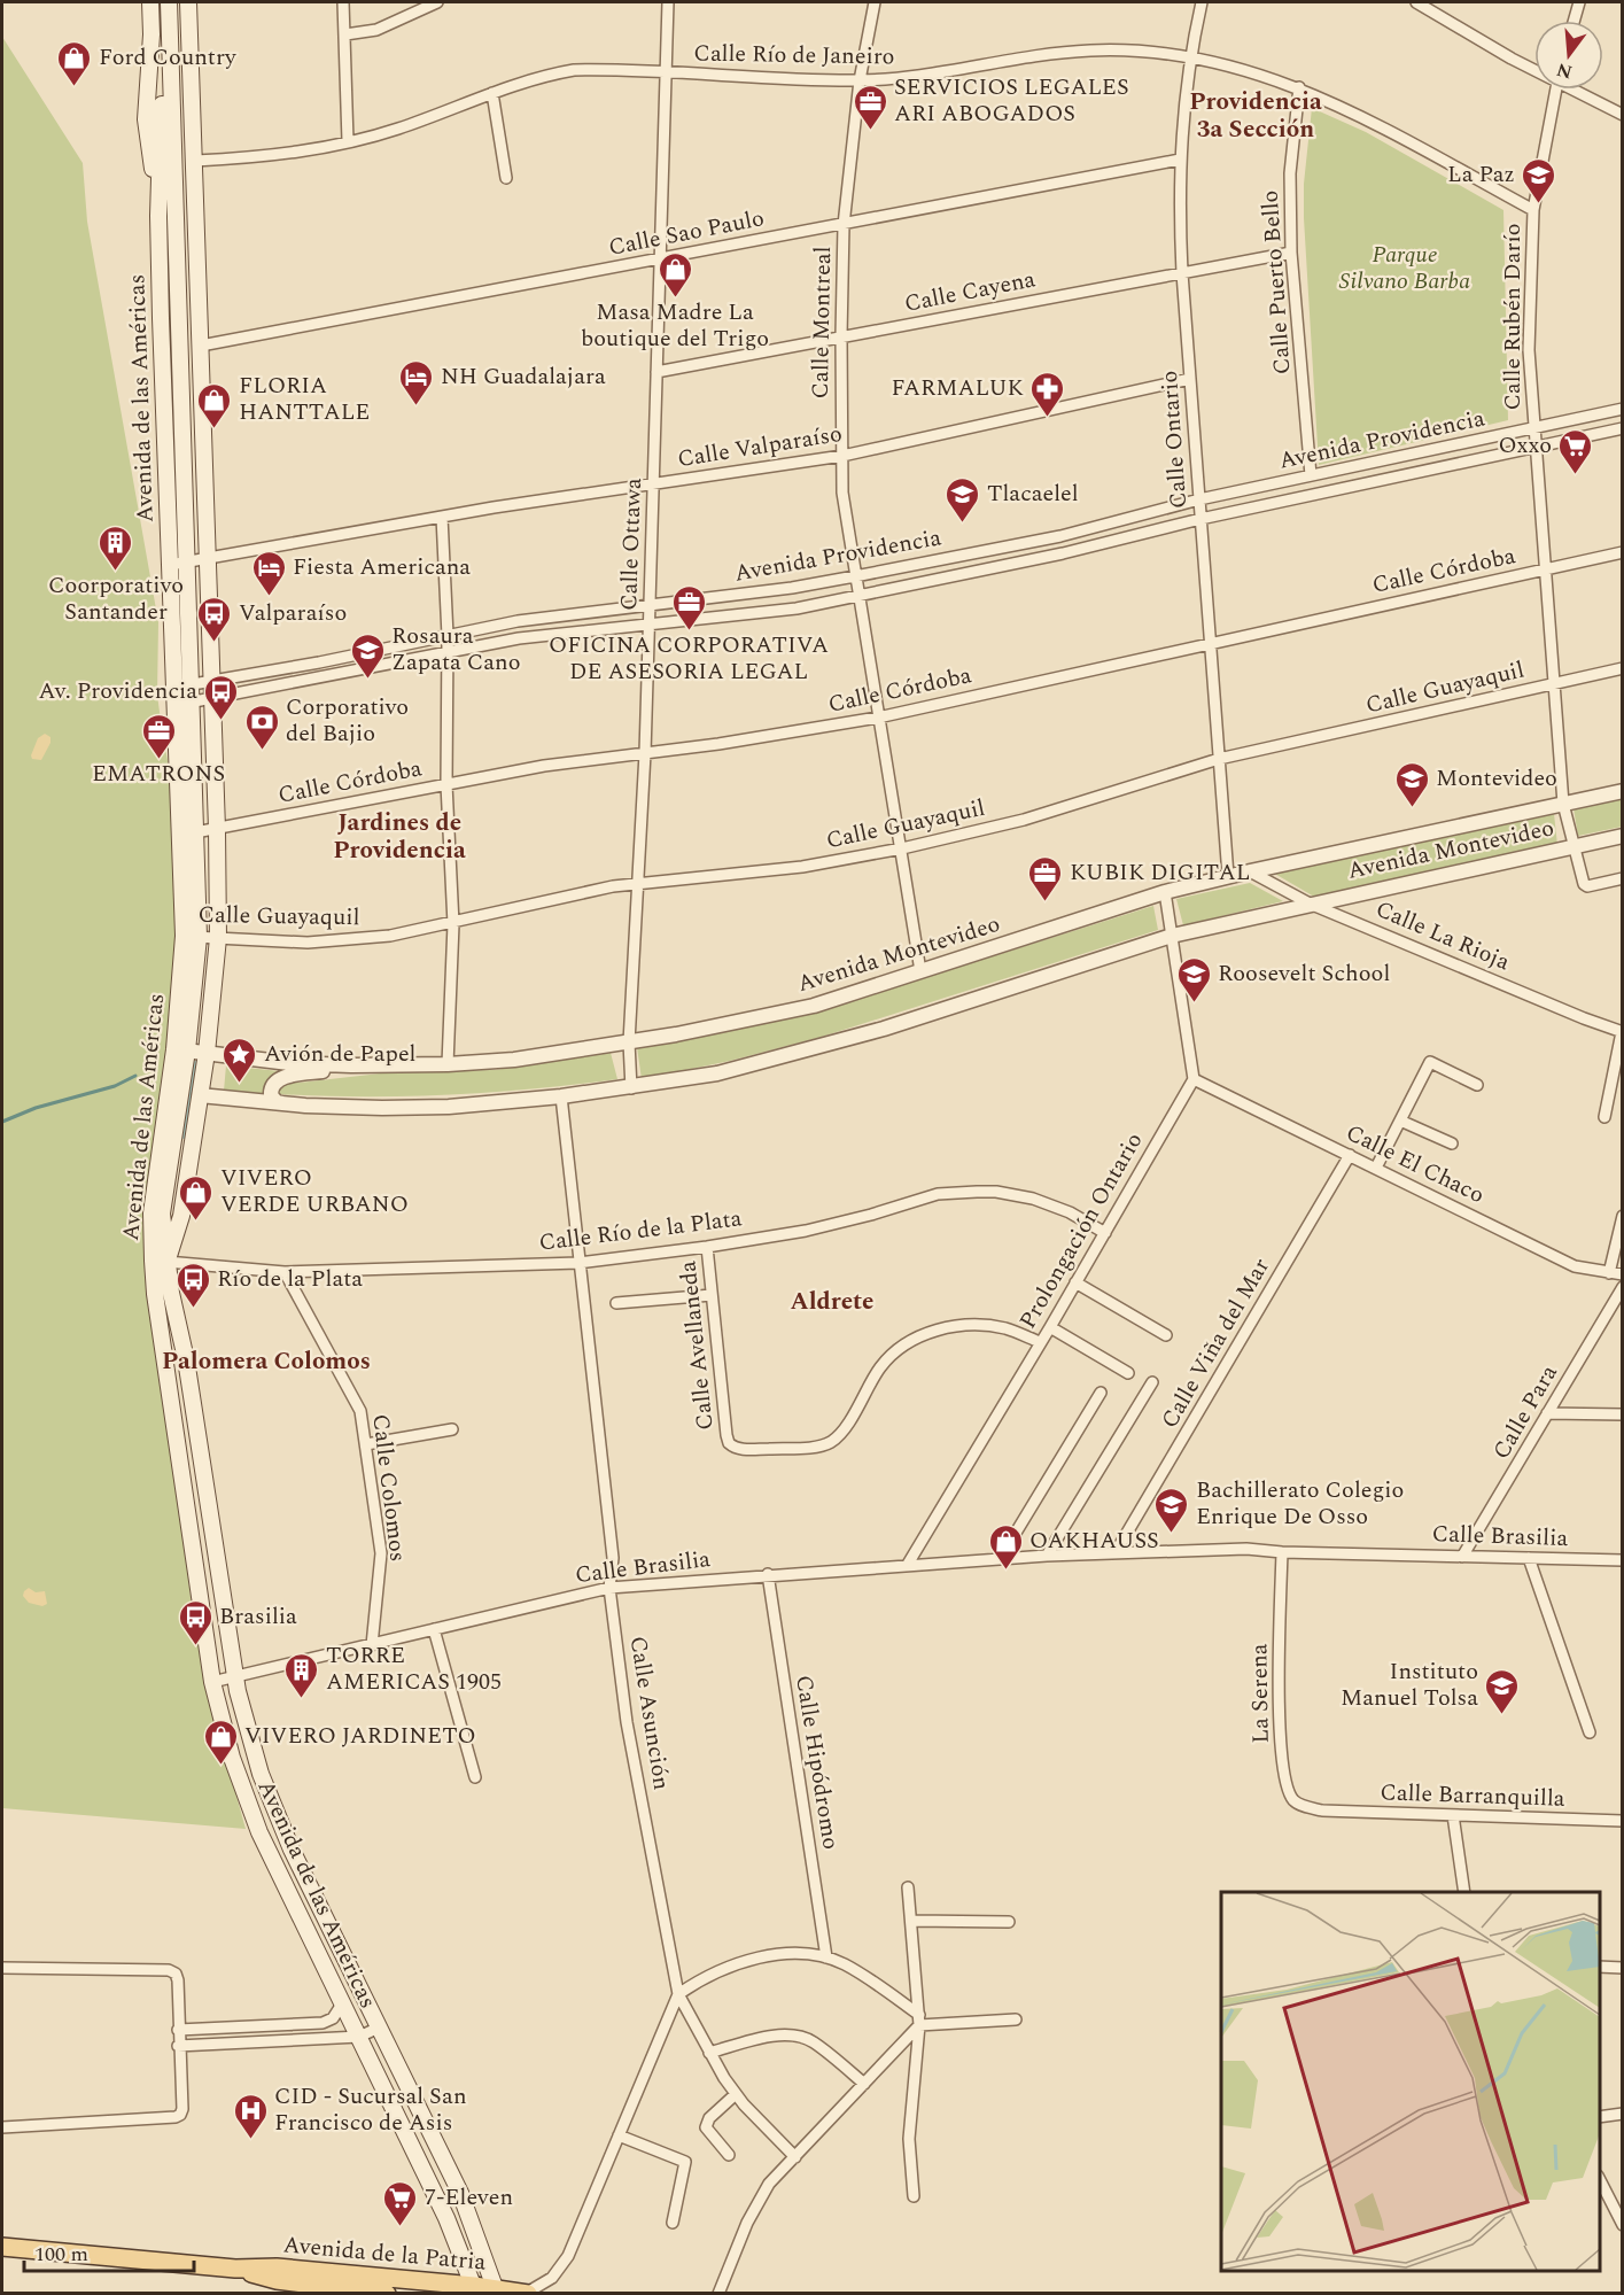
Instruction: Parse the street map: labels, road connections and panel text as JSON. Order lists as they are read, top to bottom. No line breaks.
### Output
{"streets":{"main road":["Avenida de las Américas","Avenida de la Patria"],"street":["Calle Río de Janeiro","Calle Sao Paulo","Calle Puerto Bello","Calle Cayena","Calle Rubén Darío","Calle Montreal","Calle Ontario","Avenida Providencia","Calle Valparaíso","Calle Ottawa","Calle Córdoba","Calle Guayaquil","Avenida Montevideo","Calle La Rioja","Calle El Chaco","Calle Río de la Plata","Prolongación Ontario","Calle Viña del Mar","Calle Avellaneda","Calle Para","Calle Colomos","Calle Brasilia","La Serena","Calle Asunción","Calle Hipódromo","Calle Barranquilla"]},"crossings":[["Calle Río de Janeiro","Calle Puerto Bello"],["Calle Río de Janeiro","Calle Rubén Darío"],["Calle Río de Janeiro","Calle Montreal"],["Calle Río de Janeiro","Avenida de las Américas"],["Calle Río de Janeiro","Calle Ontario"],["Calle Río de Janeiro","Calle Ottawa"],["Calle Sao Paulo","Calle Montreal"],["Calle Sao Paulo","Avenida de las Américas"],["Calle Sao Paulo","Calle Ontario"],["Calle Sao Paulo","Calle Ottawa"],["Calle Puerto Bello","Calle Cayena"],["Calle Puerto Bello","Avenida Providencia"],["Calle Cayena","Calle Montreal"],["Calle Cayena","Calle Ontario"],["Calle Cayena","Calle Ottawa"],["Calle Rubén Darío","Avenida Providencia"],["Calle Rubén Darío","Calle Córdoba"],["Calle Rubén Darío","Calle Guayaquil"],["Calle Rubén Darío","Avenida Montevideo"],["Calle Montreal","Avenida Providencia"],["Calle Montreal","Calle Valparaíso"],["Calle Montreal","Calle Córdoba"],["Calle Montreal","Calle Guayaquil"],["Calle Montreal","Avenida Montevideo"],["Avenida de las Américas","Avenida Providencia"],["Avenida de las Américas","Calle Valparaíso"],["Avenida de las Américas","Calle Córdoba"],["Avenida de las Américas","Calle Guayaquil"],["Avenida de las Américas","Avenida Montevideo"],["Avenida de las Américas","Calle Río de la Plata"],["Avenida de las Américas","Calle Brasilia"],["Avenida de las Américas","Avenida de la Patria"],["Calle Ontario","Avenida Providencia"],["Calle Ontario","Calle Valparaíso"],["Calle Ontario","Calle Córdoba"],["Calle Ontario","Calle Guayaquil"],["Calle Ontario","Avenida Montevideo"],["Avenida Providencia","Calle Ottawa"],["Calle Valparaíso","Calle Ottawa"],["Calle Ottawa","Calle Córdoba"],["Calle Ottawa","Calle Guayaquil"],["Calle Ottawa","Avenida Montevideo"],["Avenida Montevideo","Calle La Rioja"],["Avenida Montevideo","Calle Asunción"],["Calle El Chaco","Prolongación Ontario"],["Calle El Chaco","Calle Viña del Mar"],["Calle Río de la Plata","Prolongación Ontario"],["Calle Río de la Plata","Calle Avellaneda"],["Calle Río de la Plata","Calle Colomos"],["Calle Río de la Plata","Calle Asunción"],["Prolongación Ontario","Calle Avellaneda"],["Prolongación Ontario","Calle Brasilia"],["Calle Viña del Mar","Calle Brasilia"],["Calle Para","Calle Brasilia"],["Calle Colomos","Calle Brasilia"],["Calle Brasilia","La Serena"],["Calle Brasilia","Calle Asunción"],["Calle Brasilia","Calle Hipódromo"],["La Serena","Calle Barranquilla"]],"districts":["Providencia 3a Sección","Jardines de Providencia","Aldrete","Palomera Colomos"],"parks":["Parque Silvano Barba"],"places":{"shop":["Ford Country","Masa Madre La boutique del Trigo","FLORIA HANTTALE","VIVERO VERDE URBANO","OAKHAUSS","VIVERO JARDINETO"],"office":["SERVICIOS LEGALES ARI ABOGADOS","OFICINA CORPORATIVA DE ASESORIA LEGAL","EMATRONS","KUBIK DIGITAL"],"school or university":["La Paz","Tlacaelel","Rosaura Zapata Cano","Montevideo","Roosevelt School","Bachillerato Colegio Enrique De Osso","Instituto Manuel Tolsa"],"hotel":["NH Guadalajara","Fiesta Americana"],"pharmacy":["FARMALUK"],"supermarket":["Oxxo","7-Eleven"],"building":["Coorporativo Santander","TORRE AMERICAS 1905"],"bus stop":["Valparaíso","Av. Providencia","Río de la Plata","Brasilia"],"bank":["Corporativo del Bajio"],"place":["Avión de Papel"],"hospital":["CID - Sucursal San Francisco de Asis"]},"scale_bar":"100 m","north":"bottom"}
